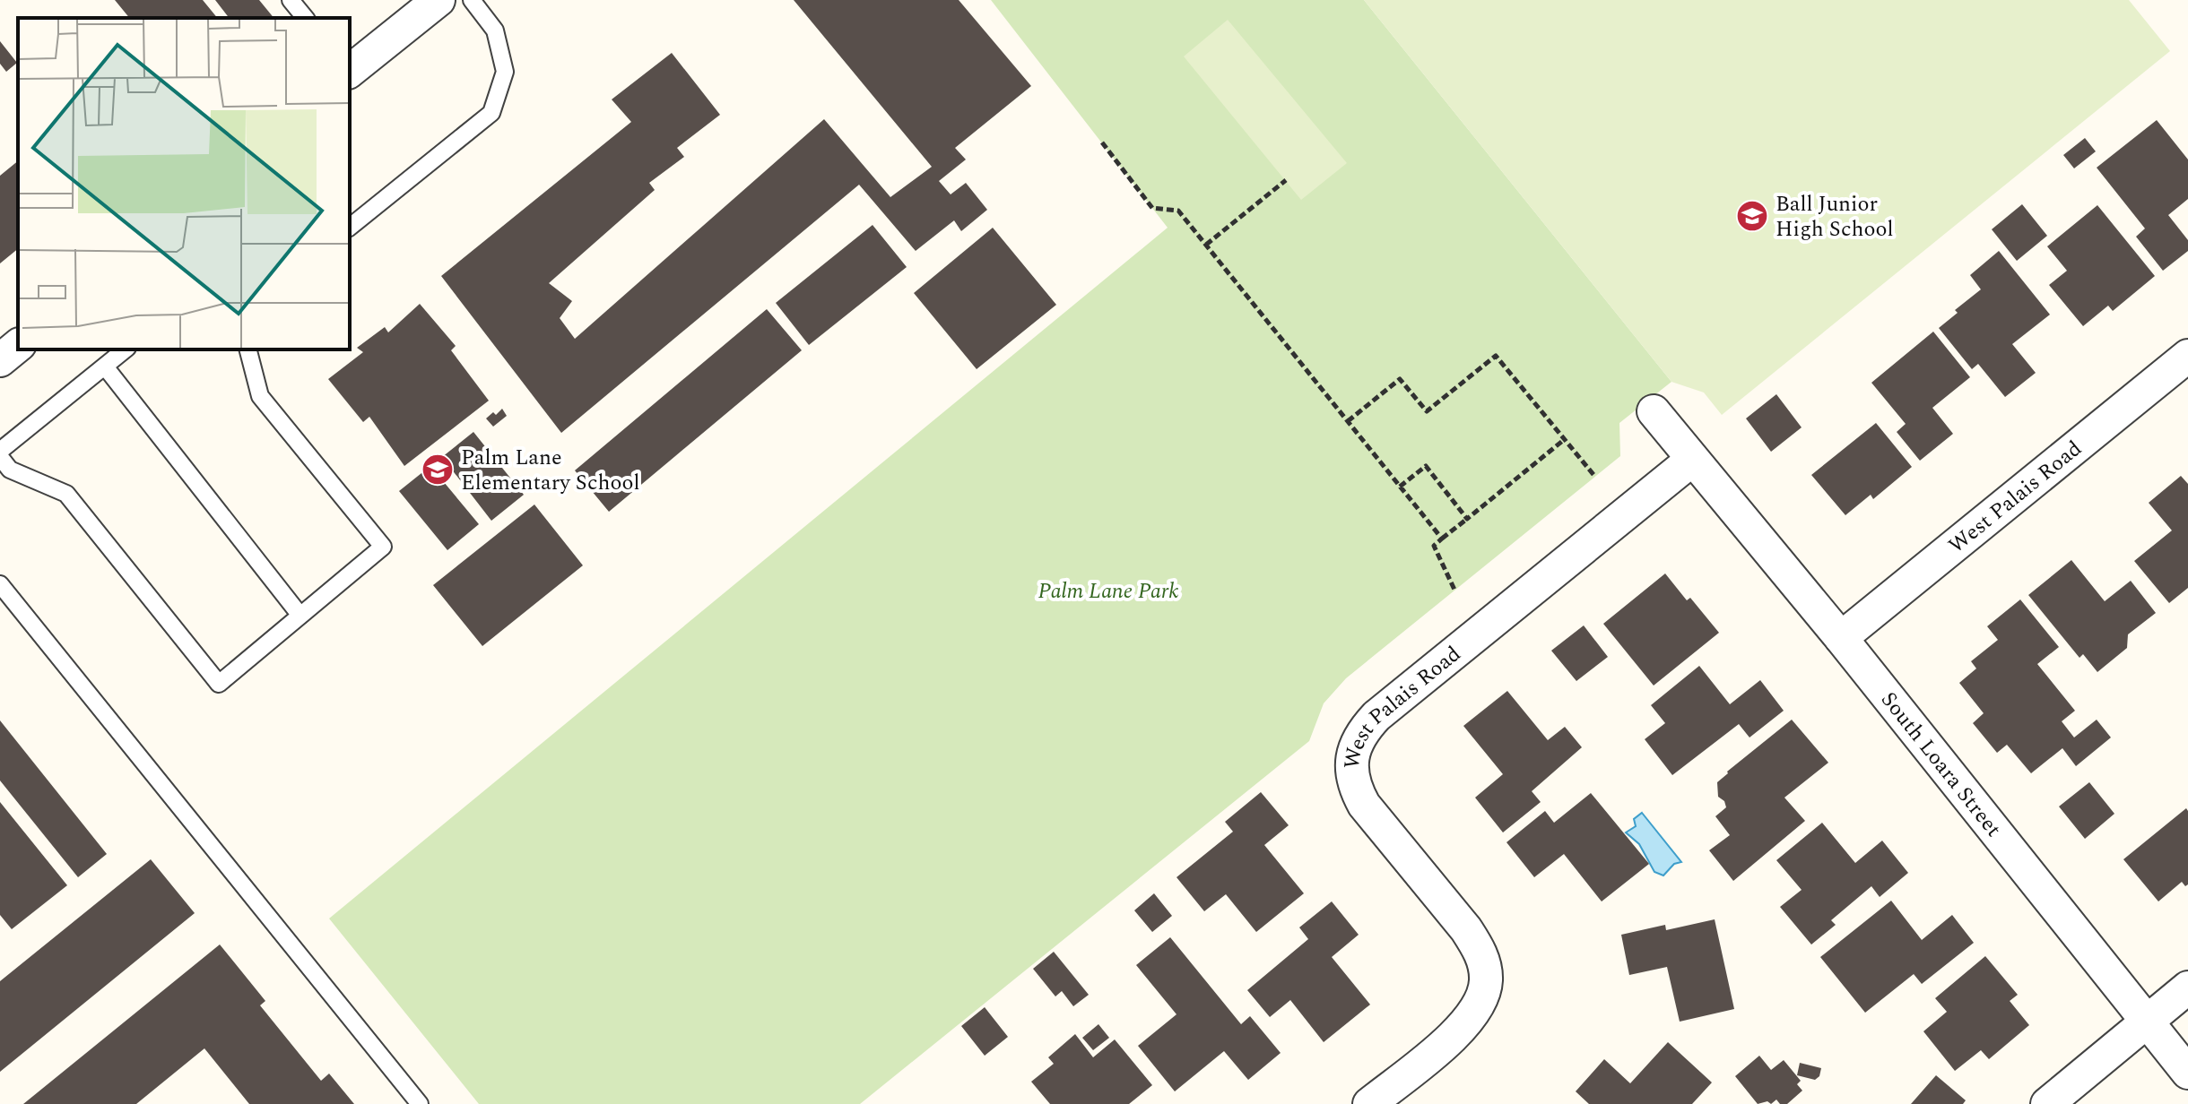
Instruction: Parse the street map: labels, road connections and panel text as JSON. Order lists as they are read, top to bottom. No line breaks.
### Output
{"streets":{"street":["West Palais Road","South Loara Street"]},"crossings":[["West Palais Road","South Loara Street"]],"parks":["Palm Lane Park"],"places":{"school or university":["Ball Junior High School","Palm Lane Elementary School"]}}
